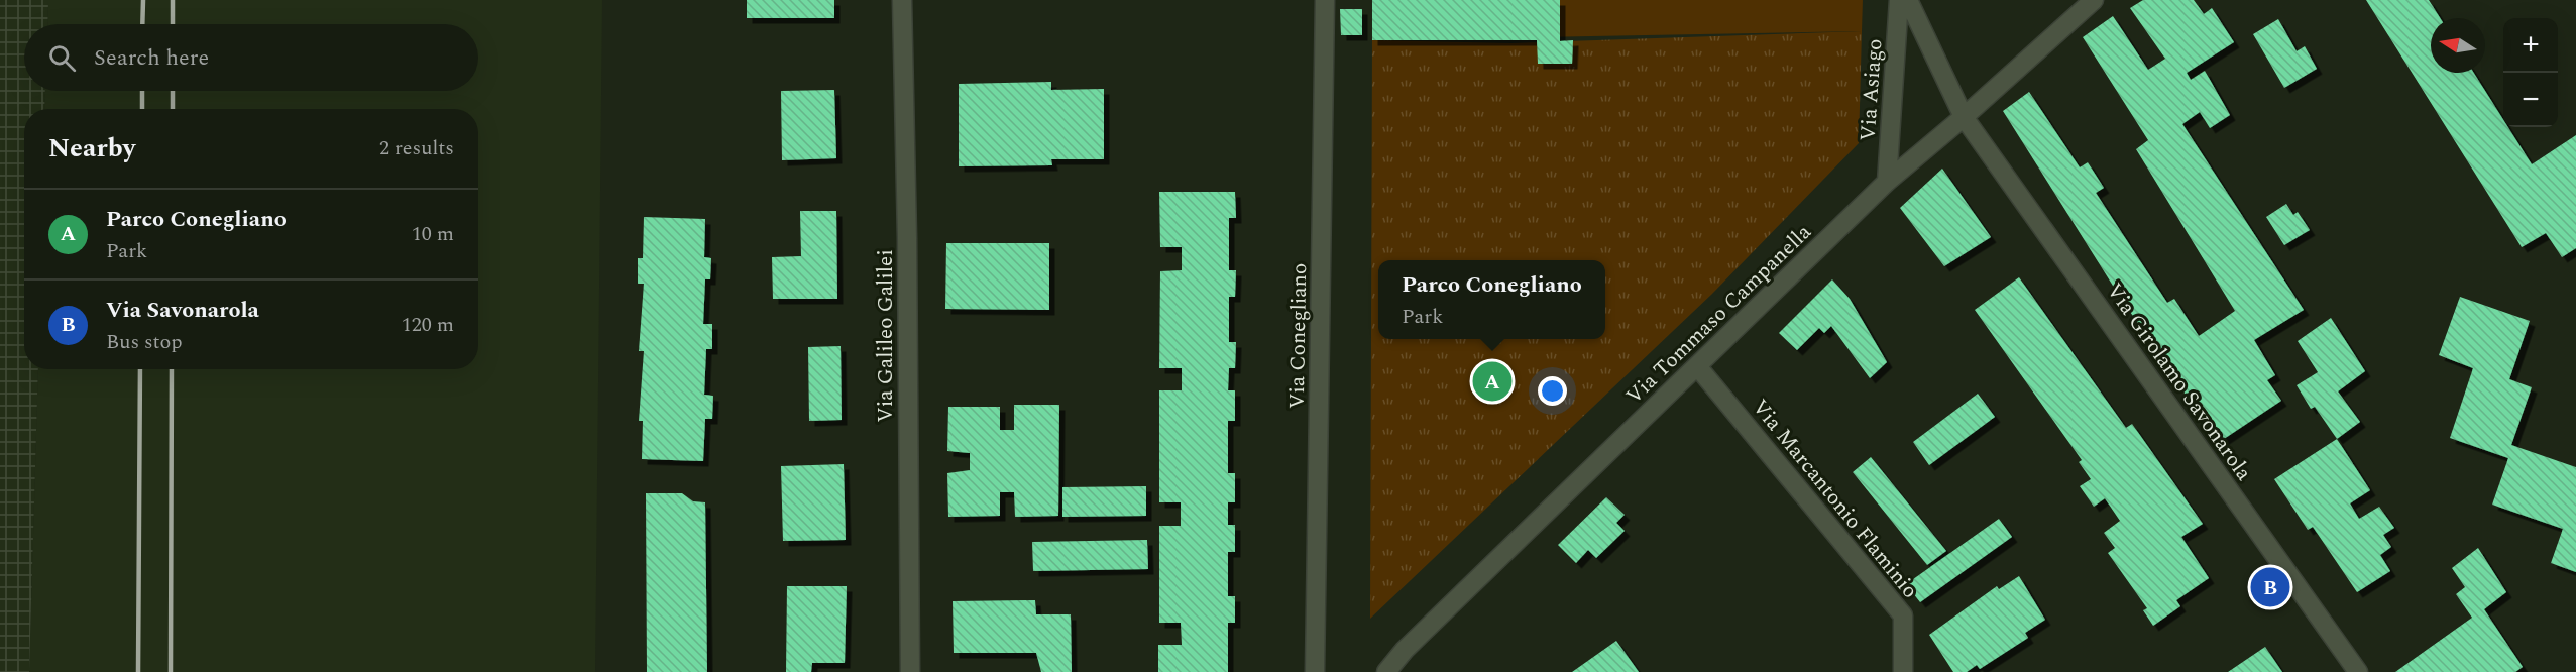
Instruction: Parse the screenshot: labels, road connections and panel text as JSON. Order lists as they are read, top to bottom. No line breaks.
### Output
{"streets":{"street":["Via Asiago","Via Tommaso Campanella","Via Galileo Galilei","Via Conegliano","Via Girolamo Savonarola","Via Marcantonio Flaminio"]},"crossings":[["Via Asiago","Via Tommaso Campanella"],["Via Tommaso Campanella","Via Girolamo Savonarola"],["Via Tommaso Campanella","Via Marcantonio Flaminio"]],"north":"left","page":{"map_buttons":["+","−"],"search":"Search here","heading":["Nearby","2 results"],"list":[{"mark":"A","name":"Parco Conegliano","note":"Park","value":"10 m"},{"mark":"B","name":"Via Savonarola","note":"Bus stop","value":"120 m"}],"popup":["Parco Conegliano","Park"],"pins":["A","B"]}}
